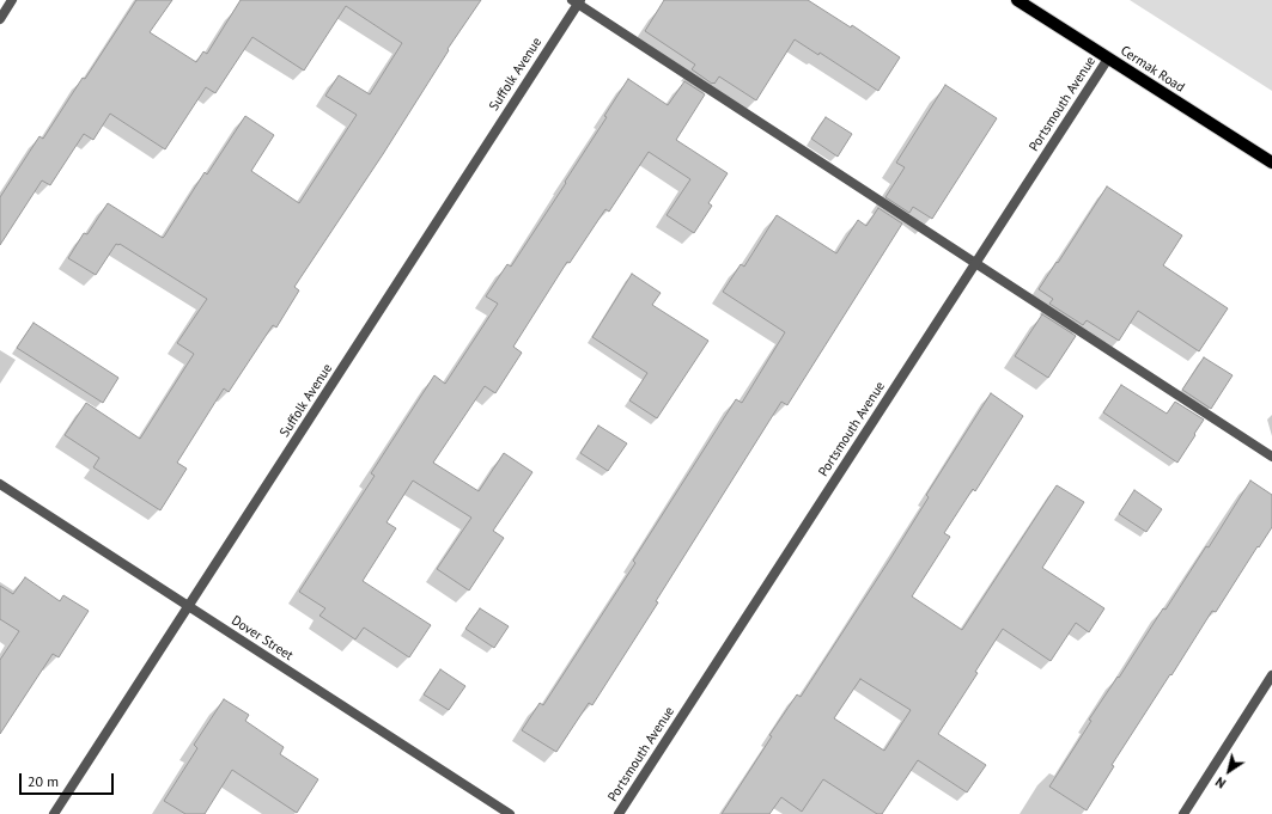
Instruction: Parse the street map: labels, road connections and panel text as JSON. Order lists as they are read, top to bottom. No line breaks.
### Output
{"streets":{"main road":["Cermak Road"],"street":["Suffolk Avenue","Portsmouth Avenue","Dover Street"]},"crossings":[["Cermak Road","Portsmouth Avenue"],["Suffolk Avenue","Dover Street"]],"scale_bar":"20 m","north":"bottom left"}
